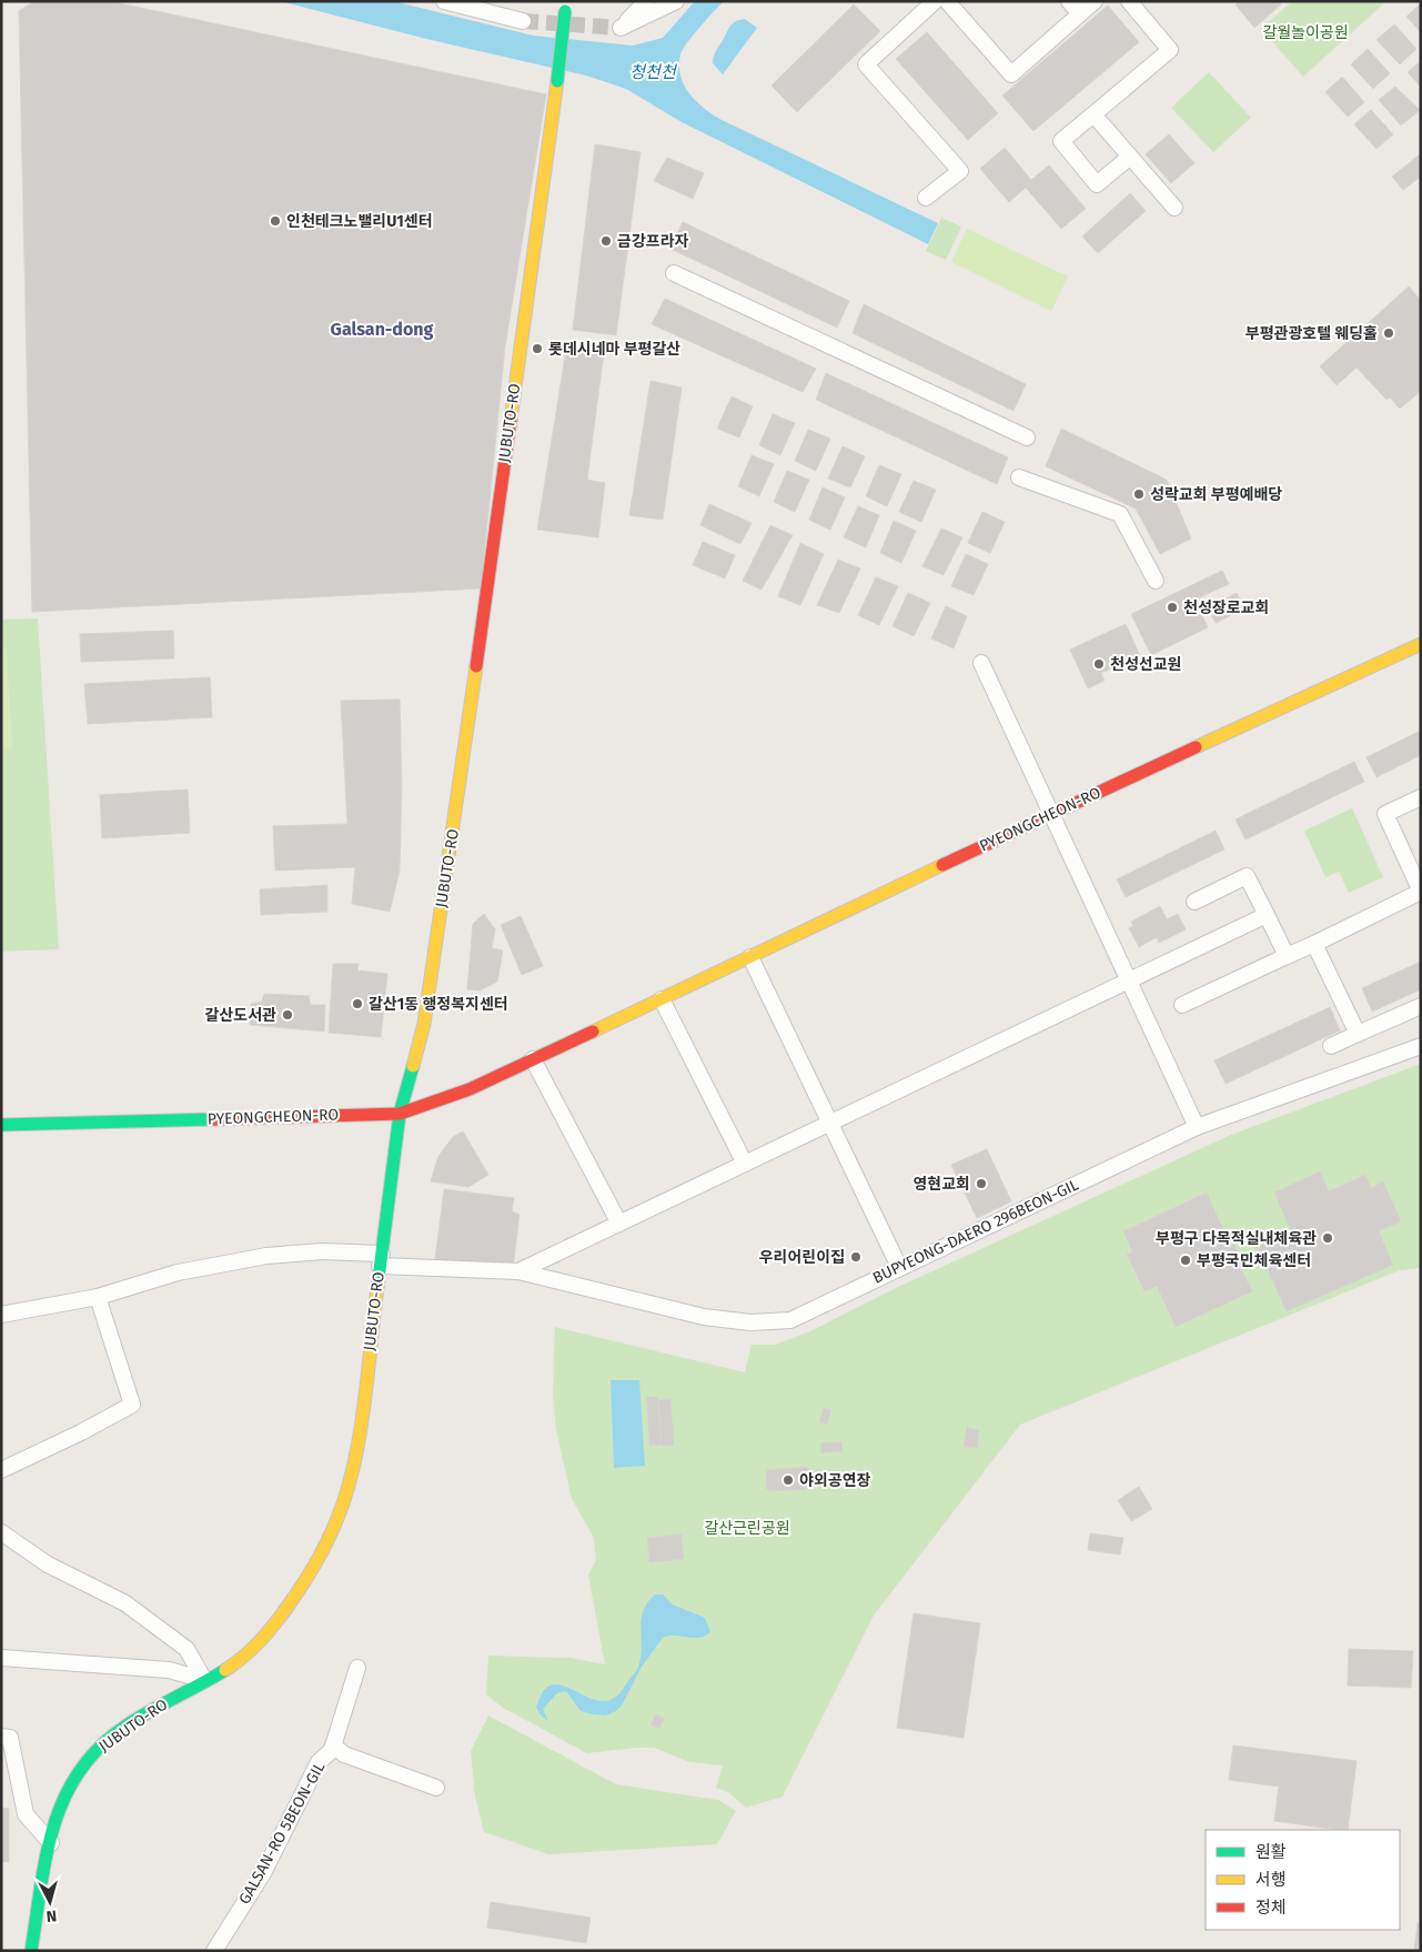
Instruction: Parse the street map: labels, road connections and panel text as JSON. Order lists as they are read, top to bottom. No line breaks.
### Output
{"streets":{"main road":["JUBUTO-RO","PYEONGCHEON-RO"],"street":["BUPYEONG-DAERO 296BEON-GIL","GALSAN-RO 5BEON-GIL"]},"crossings":[["JUBUTO-RO","PYEONGCHEON-RO"],["JUBUTO-RO","BUPYEONG-DAERO 296BEON-GIL"]],"districts":["Galsan-dong"],"water":["청천천"],"parks":["갈월놀이공원","갈산근린공원"],"places":["인천테크노밸리U1센터","금강프라자","부평관광호텔 웨딩홀","롯데시네마 부평갈산","성락교회 부평예배당","천성장로교회","천성선교원","갈산1동 행정복지센터","갈산도서관","영현교회","부평구 다목적실내체육관","우리어린이집","부평국민체육센터","야외공연장"],"legend":["원활","서행","정체"],"north":"bottom"}
